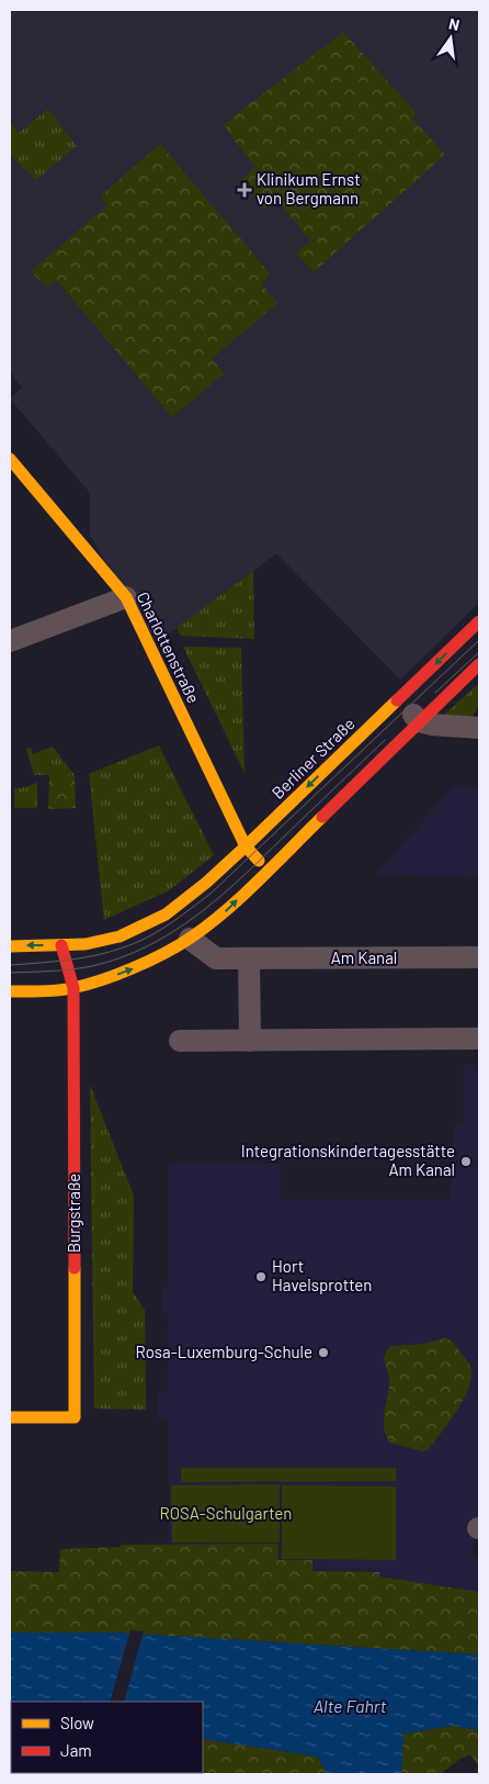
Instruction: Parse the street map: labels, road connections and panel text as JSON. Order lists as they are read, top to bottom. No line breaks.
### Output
{"streets":{"street":["Charlottenstraße","Berliner Straße","Am Kanal","Burgstraße"]},"crossings":[["Charlottenstraße","Berliner Straße"],["Berliner Straße","Am Kanal"]],"water":["Alte Fahrt"],"parks":["ROSA-Schulgarten"],"places":{"health":["Klinikum Ernst von Bergmann"],"other":["Integrationskindertagesstätte Am Kanal","Hort Havelsprotten","Rosa-Luxemburg-Schule"]},"legend":["Slow","Jam"],"north":"top"}
